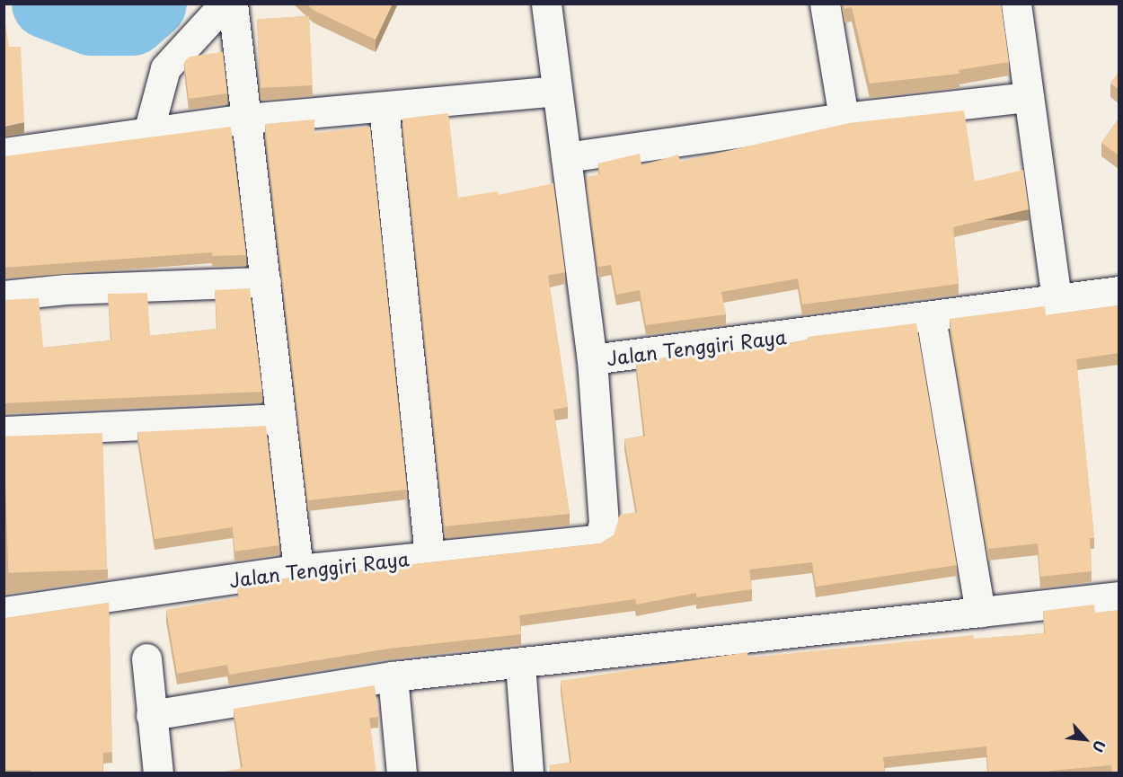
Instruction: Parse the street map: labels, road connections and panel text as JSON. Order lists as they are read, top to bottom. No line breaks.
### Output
{"streets":{"street":["Jalan Tenggiri Raya"]},"north":"bottom right"}
